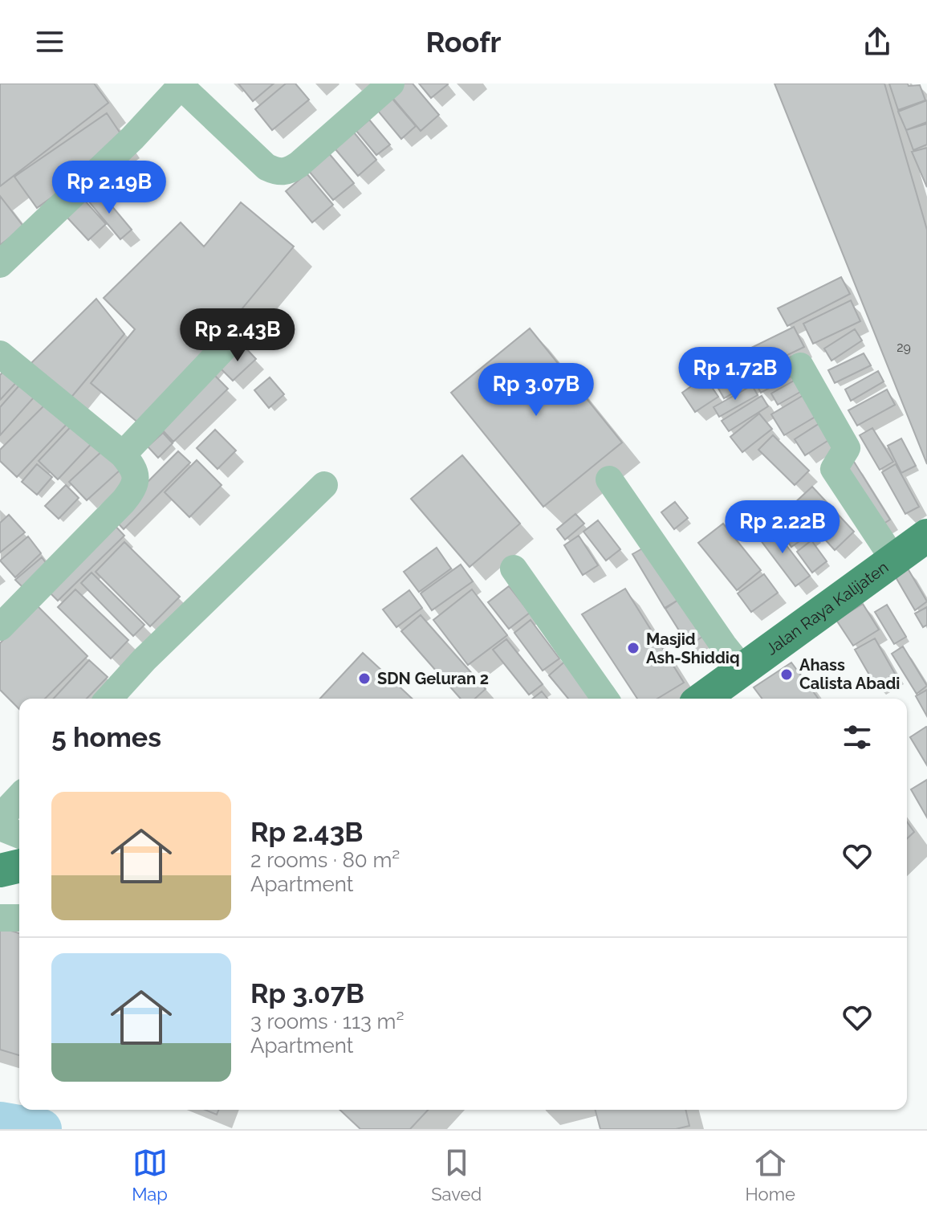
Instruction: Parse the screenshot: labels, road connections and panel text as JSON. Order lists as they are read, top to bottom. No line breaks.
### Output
{"streets":{"main road":["Jalan Raya Kalijaten"]},"places":["Masjid Ash-Shiddiq","Ahass Calista Abadi","SDN Geluran 2"],"house_numbers":["29"],"page":{"header":"Roofr","price":["Rp 2.19B","Rp 2.43B","Rp 1.72B","Rp 3.07B","Rp 2.22B"],"heading":"5 homes","list":[{"name":"Rp 2.43B","note":"2 rooms · 80 m² · Apartment"},{"name":"Rp 3.07B","note":"3 rooms · 113 m² · Apartment"}],"tabs":["Map","Saved","Home"]}}
